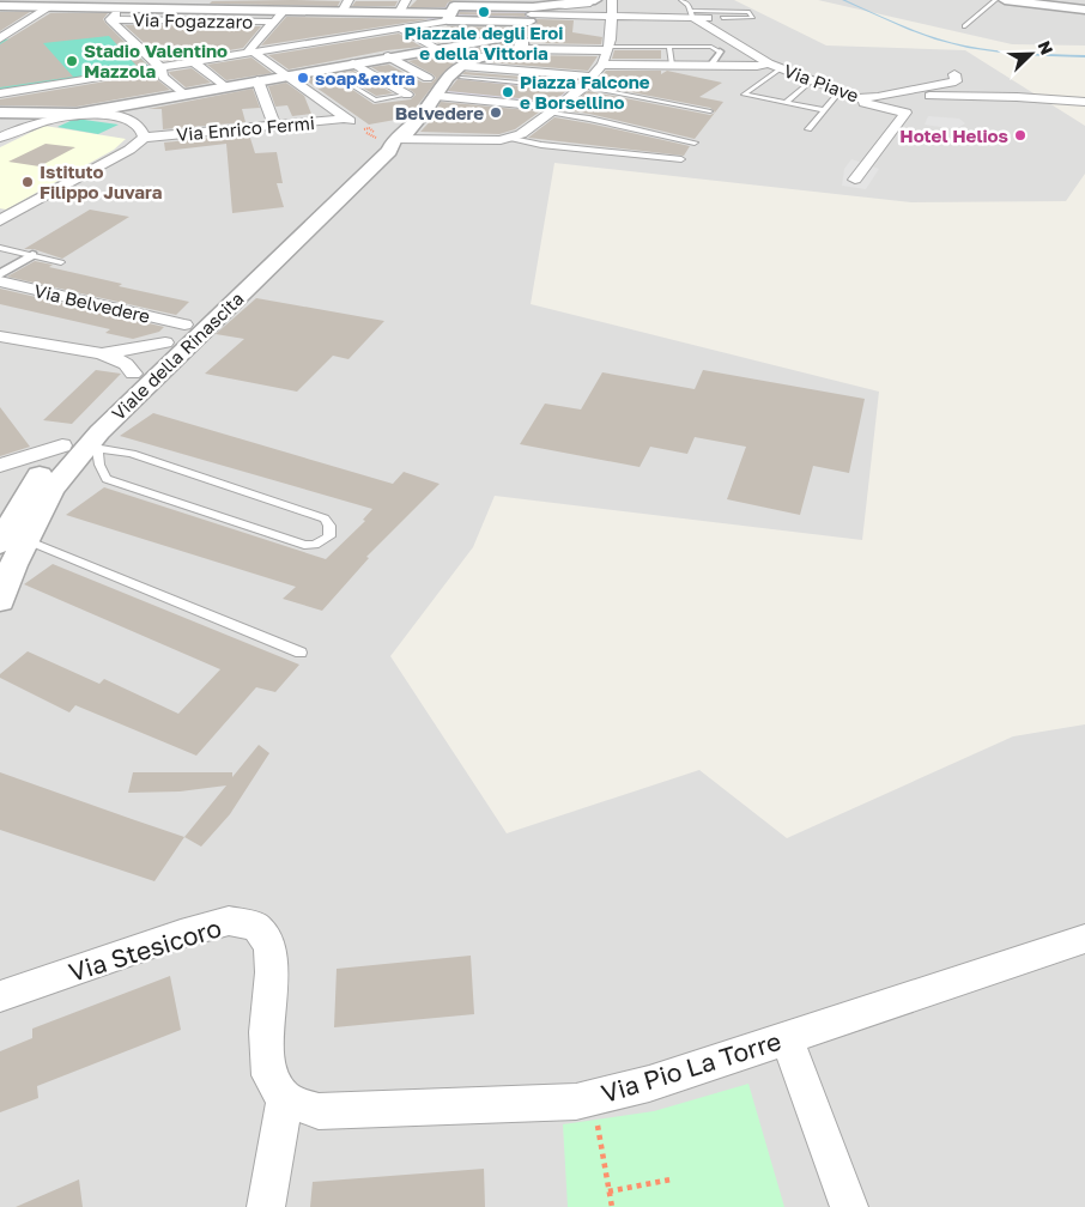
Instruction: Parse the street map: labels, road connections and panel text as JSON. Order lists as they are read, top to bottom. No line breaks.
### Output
{"streets":{"street":["Via Fogazzaro","Via Piave","Via Enrico Fermi","Via Belvedere","Viale della Rinascita","Via Stesicoro","Via Pio La Torre"]},"crossings":[["Via Belvedere","Viale della Rinascita"],["Via Stesicoro","Via Pio La Torre"]],"places":["Piazzale degli Eroi e della Vittoria","Stadio Valentino Mazzola","soap&extra","Piazza Falcone e Borsellino","Belvedere","Hotel Helios","Istituto Filippo Juvara"],"north":"top right"}
